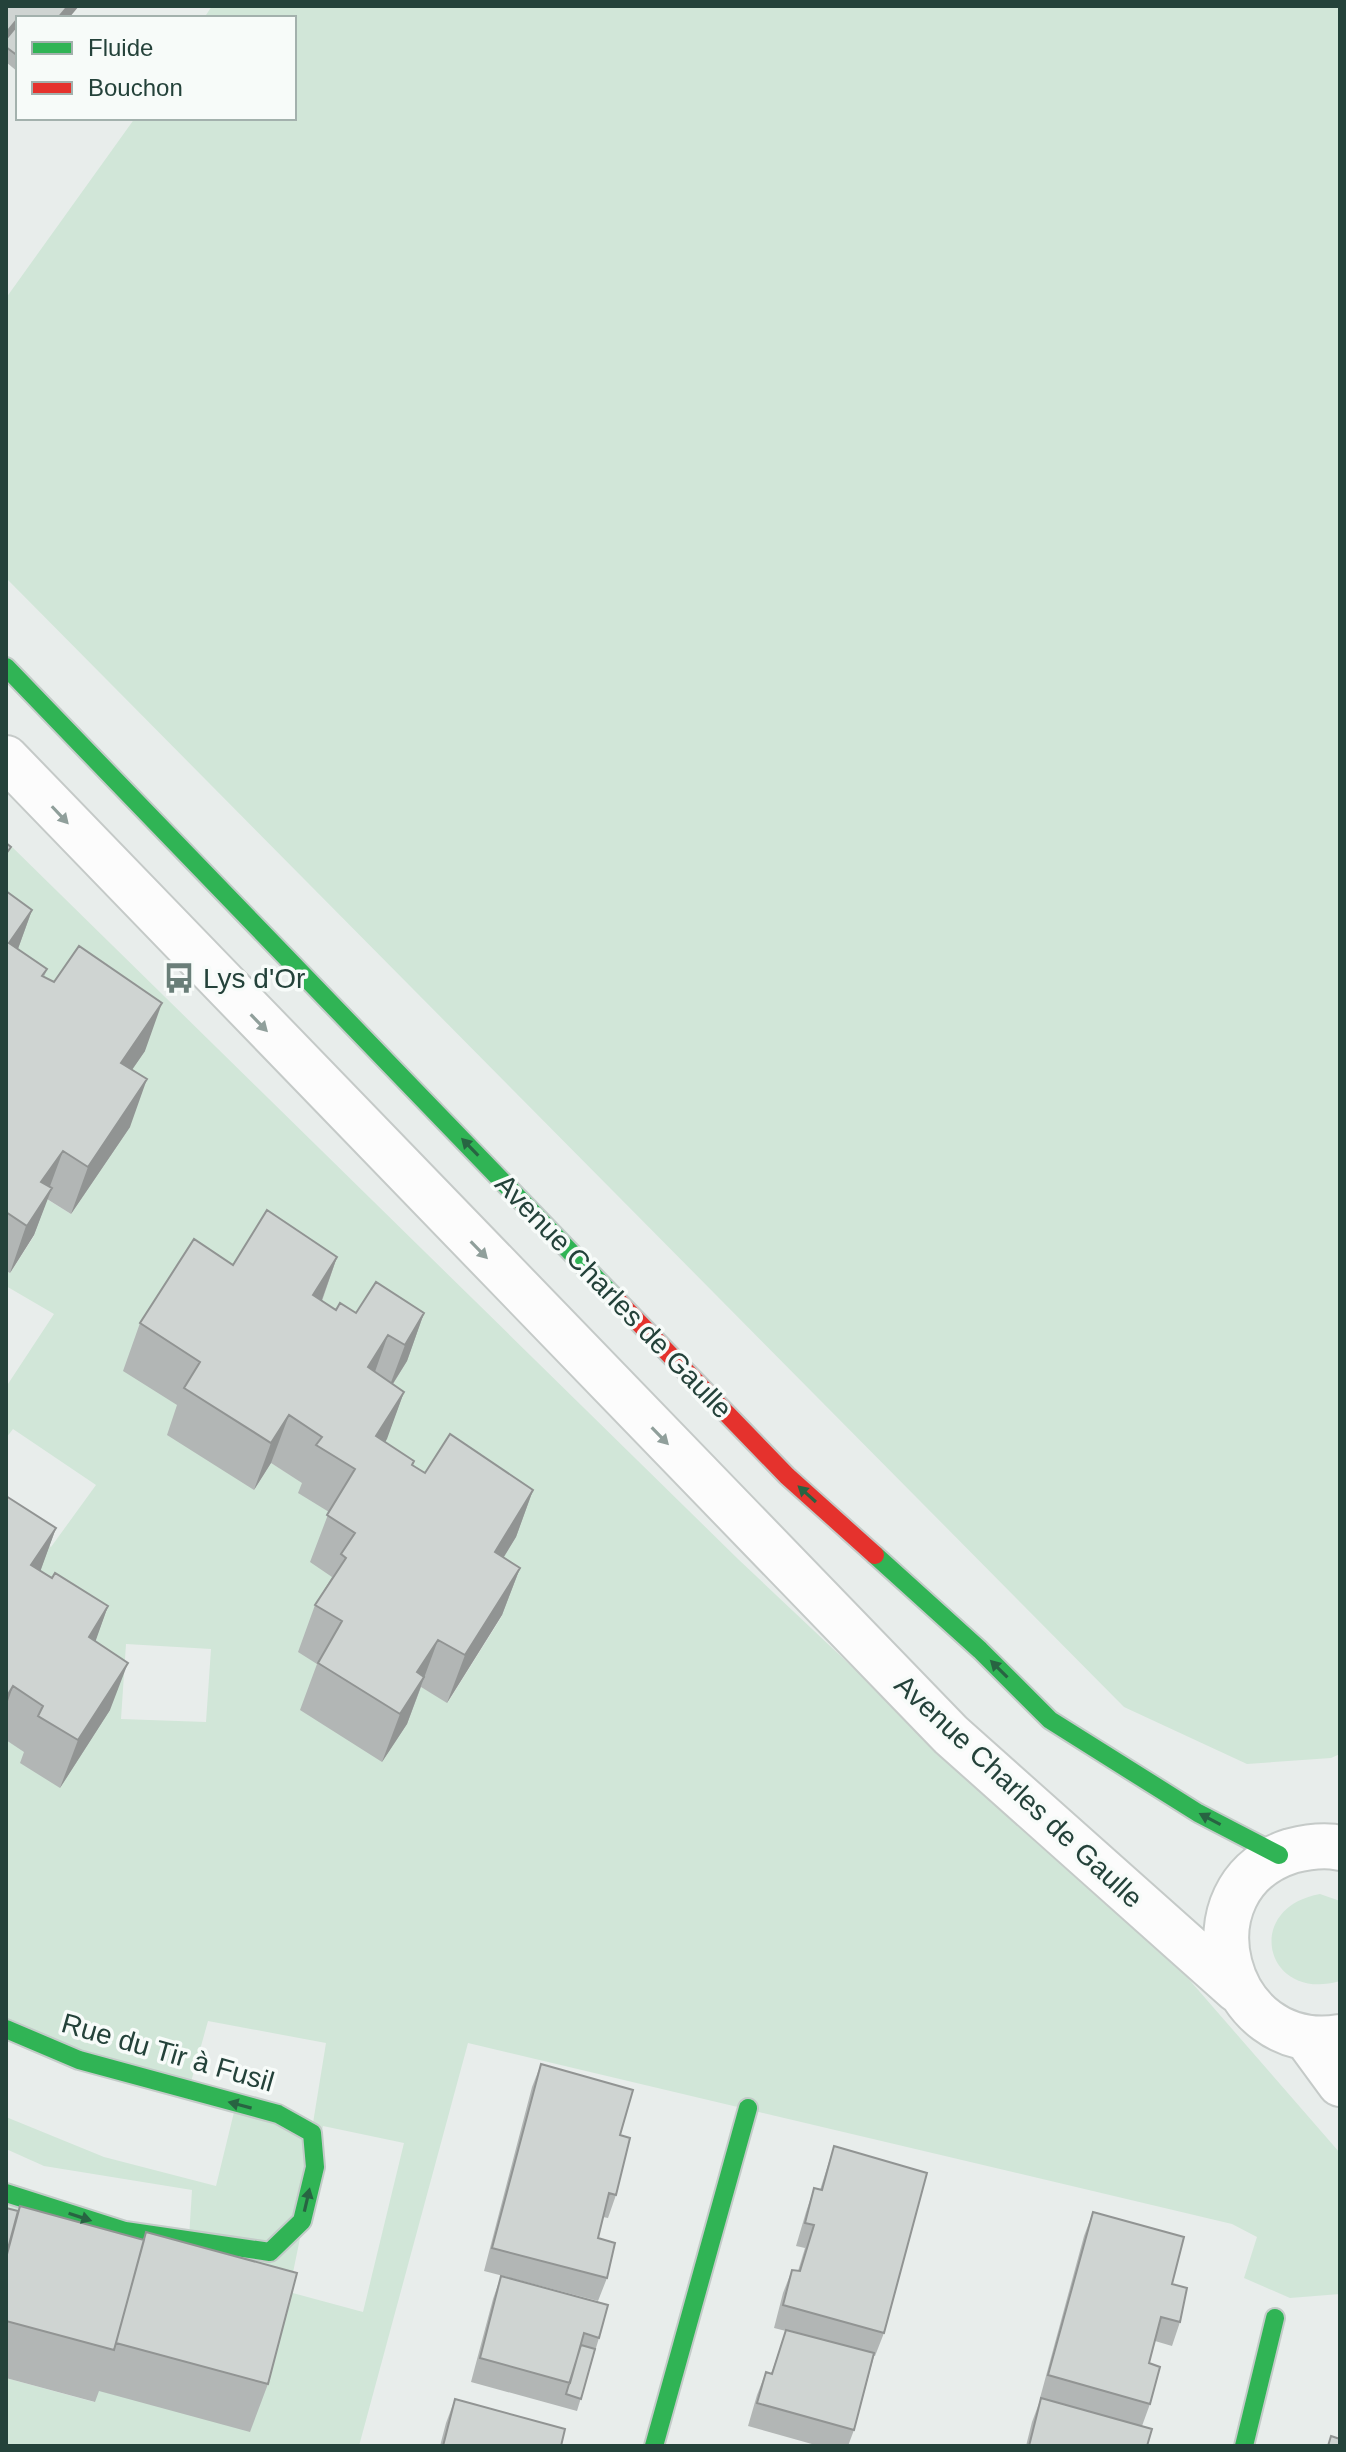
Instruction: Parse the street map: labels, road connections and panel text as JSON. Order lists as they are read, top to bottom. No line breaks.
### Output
{"streets":{"street":["Avenue Charles de Gaulle","Rue du Tir à Fusil"]},"places":{"bus stop":["Lys d'Or"]},"legend":["Fluide","Bouchon"]}
